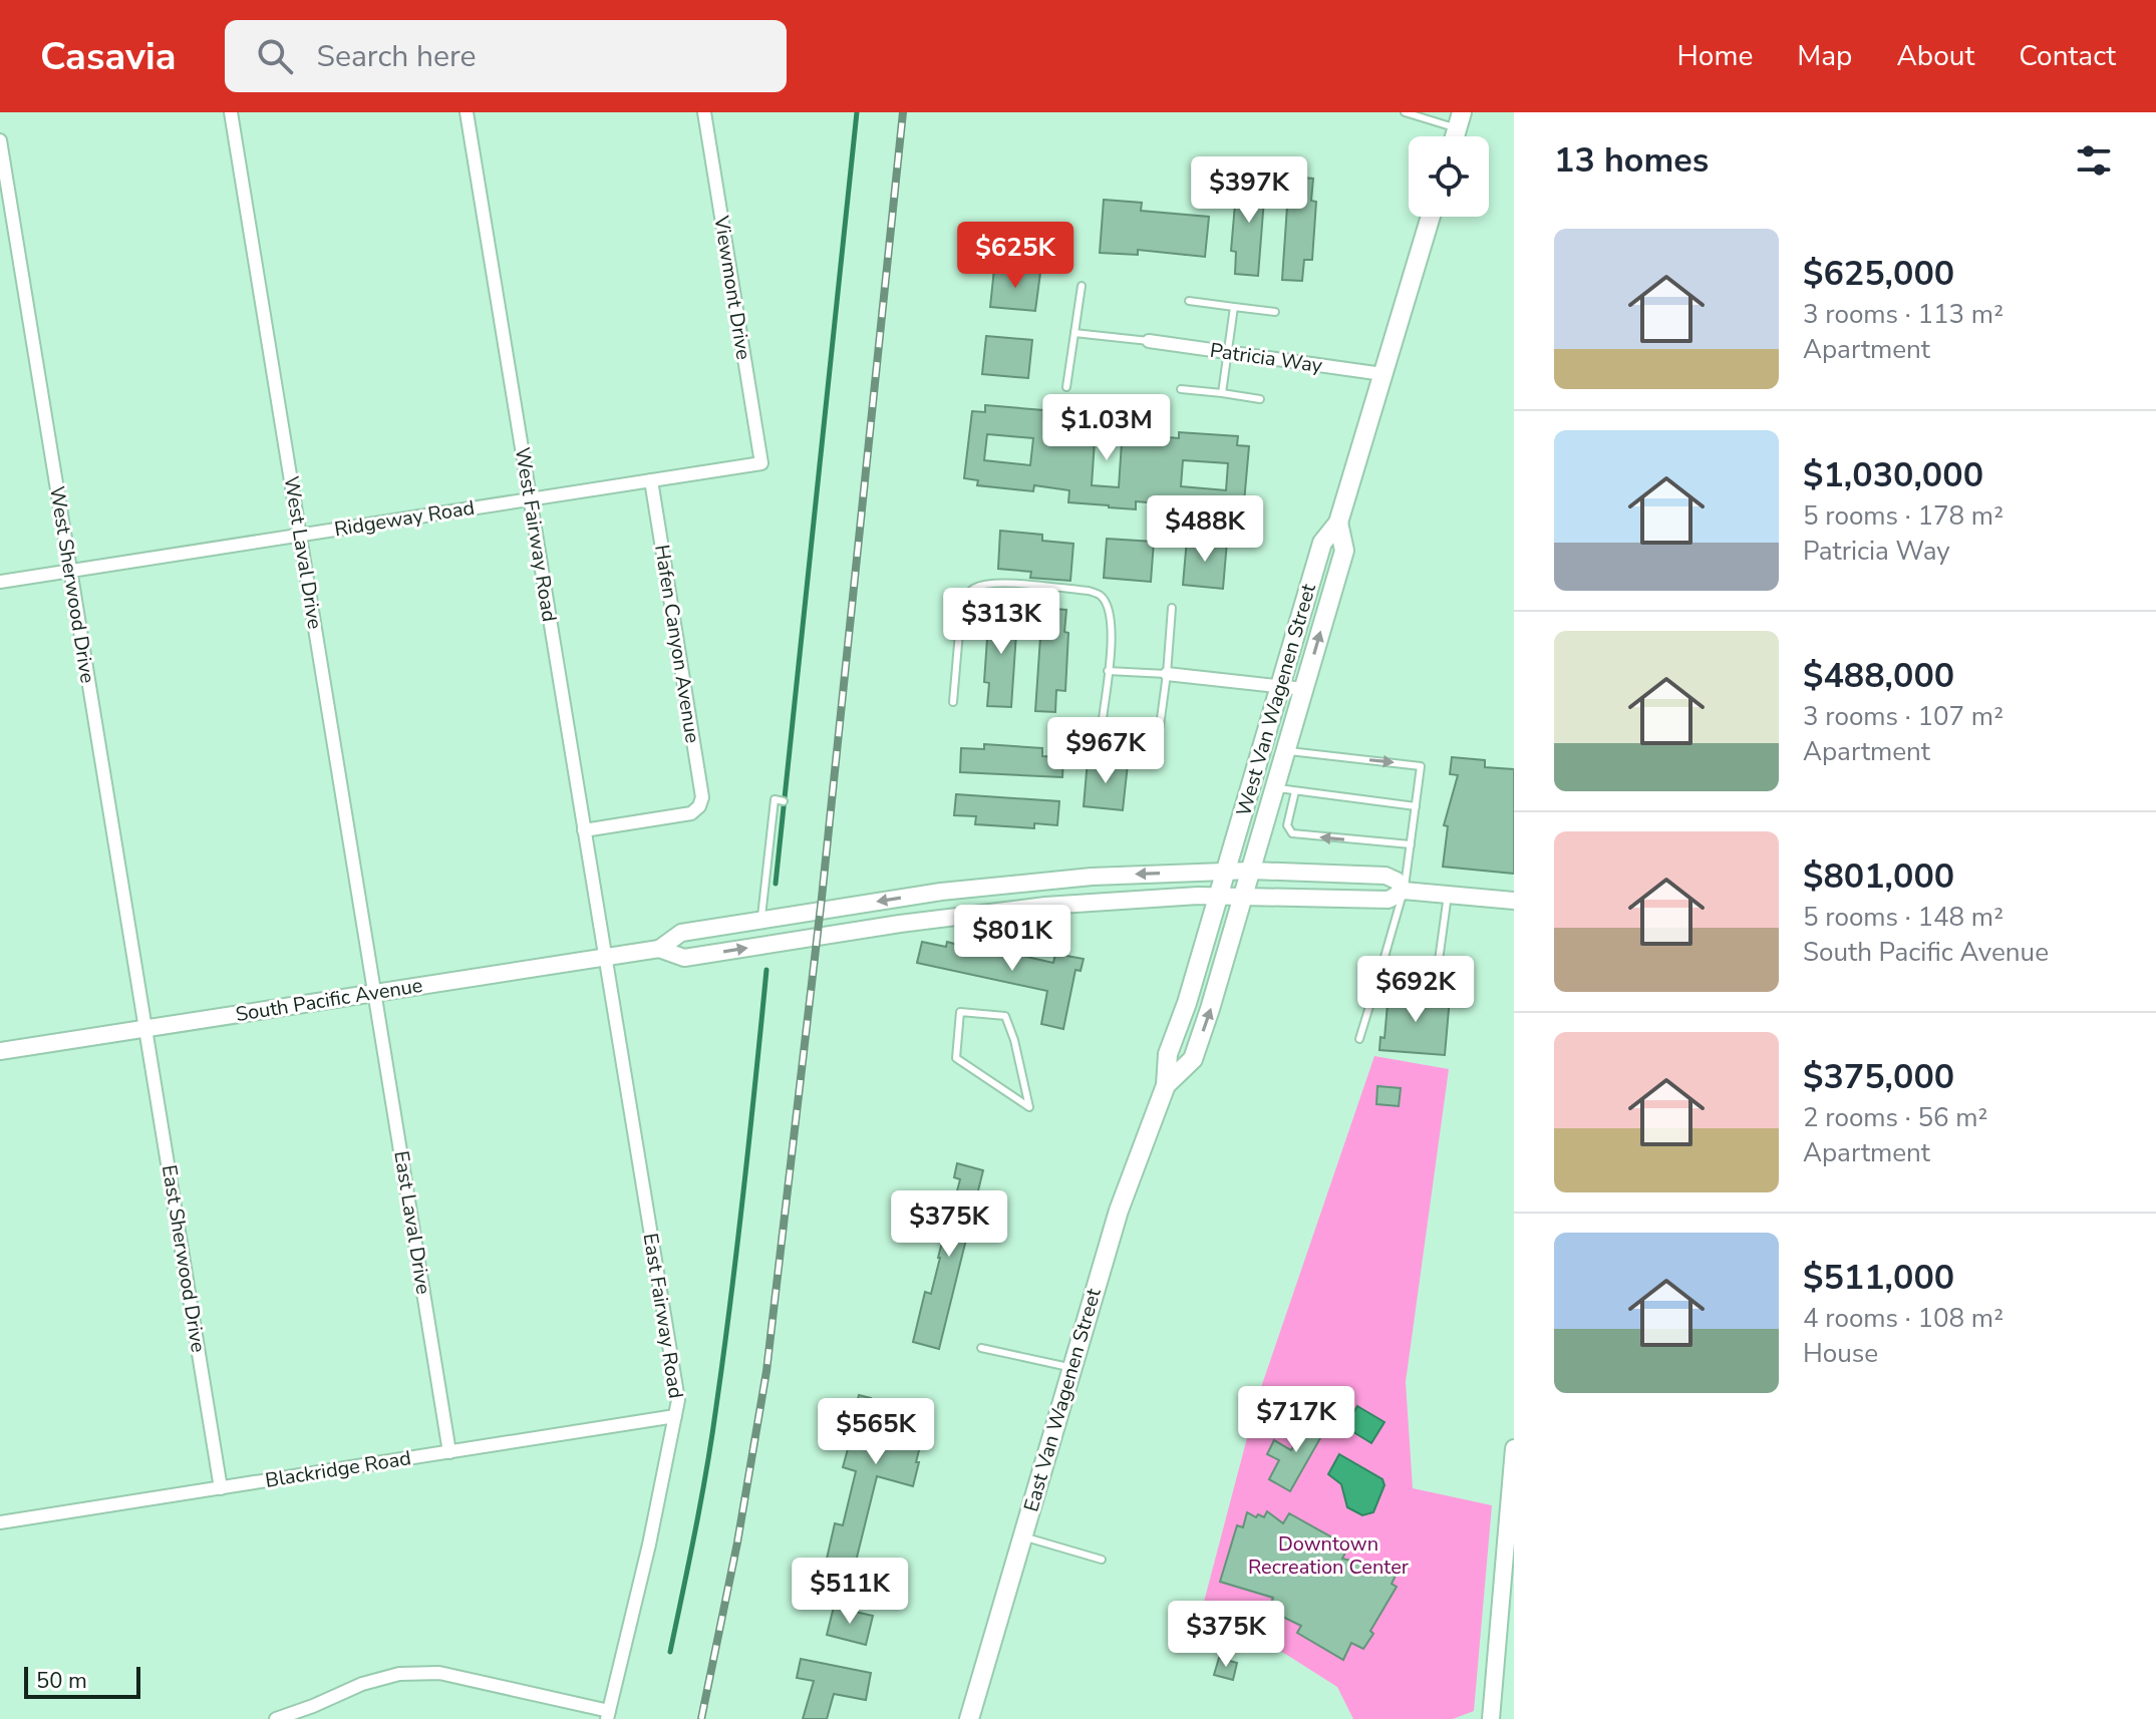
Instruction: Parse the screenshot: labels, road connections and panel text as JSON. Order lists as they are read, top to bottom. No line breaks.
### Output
{"streets":{"main road":["West Van Wagenen Street","East Van Wagenen Street"],"street":["Viewmont Drive","Patricia Way","Ridgeway Road","West Fairway Road","West Laval Drive","West Sherwood Drive","Hafen Canyon Avenue","South Pacific Avenue","East Laval Drive","East Sherwood Drive","East Fairway Road","Blackridge Road"]},"crossings":[["Viewmont Drive","Ridgeway Road"],["Patricia Way","West Van Wagenen Street"],["Ridgeway Road","West Fairway Road"],["Ridgeway Road","West Laval Drive"],["Ridgeway Road","West Sherwood Drive"],["Ridgeway Road","Hafen Canyon Avenue"],["West Fairway Road","Hafen Canyon Avenue"],["West Fairway Road","South Pacific Avenue"],["West Fairway Road","East Fairway Road"],["West Laval Drive","South Pacific Avenue"],["West Laval Drive","East Laval Drive"],["West Sherwood Drive","South Pacific Avenue"],["West Sherwood Drive","East Sherwood Drive"],["West Van Wagenen Street","South Pacific Avenue"],["West Van Wagenen Street","East Van Wagenen Street"],["South Pacific Avenue","East Laval Drive"],["South Pacific Avenue","East Sherwood Drive"],["South Pacific Avenue","East Fairway Road"],["South Pacific Avenue","East Van Wagenen Street"],["East Laval Drive","Blackridge Road"],["East Sherwood Drive","Blackridge Road"],["East Fairway Road","Blackridge Road"]],"parks":["Downtown Recreation Center"],"scale_bar":"50 m","page":{"header":"Casavia","search":"Search here","nav":["Home","Map","About","Contact"],"heading":"13 homes","price":["$397K","$625K","$1.03M","$488K","$313K","$967K","$801K","$692K","$375K","$717K","$565K","$511K","$375K"],"list":[{"name":"$625,000","note":"3 rooms · 113 m² · Apartment"},{"name":"$1,030,000","note":"5 rooms · 178 m² · Patricia Way"},{"name":"$488,000","note":"3 rooms · 107 m² · Apartment"},{"name":"$801,000","note":"5 rooms · 148 m² · South Pacific Avenue"},{"name":"$375,000","note":"2 rooms · 56 m² · Apartment"},{"name":"$511,000","note":"4 rooms · 108 m² · House"}],"scale":"50 m"}}
